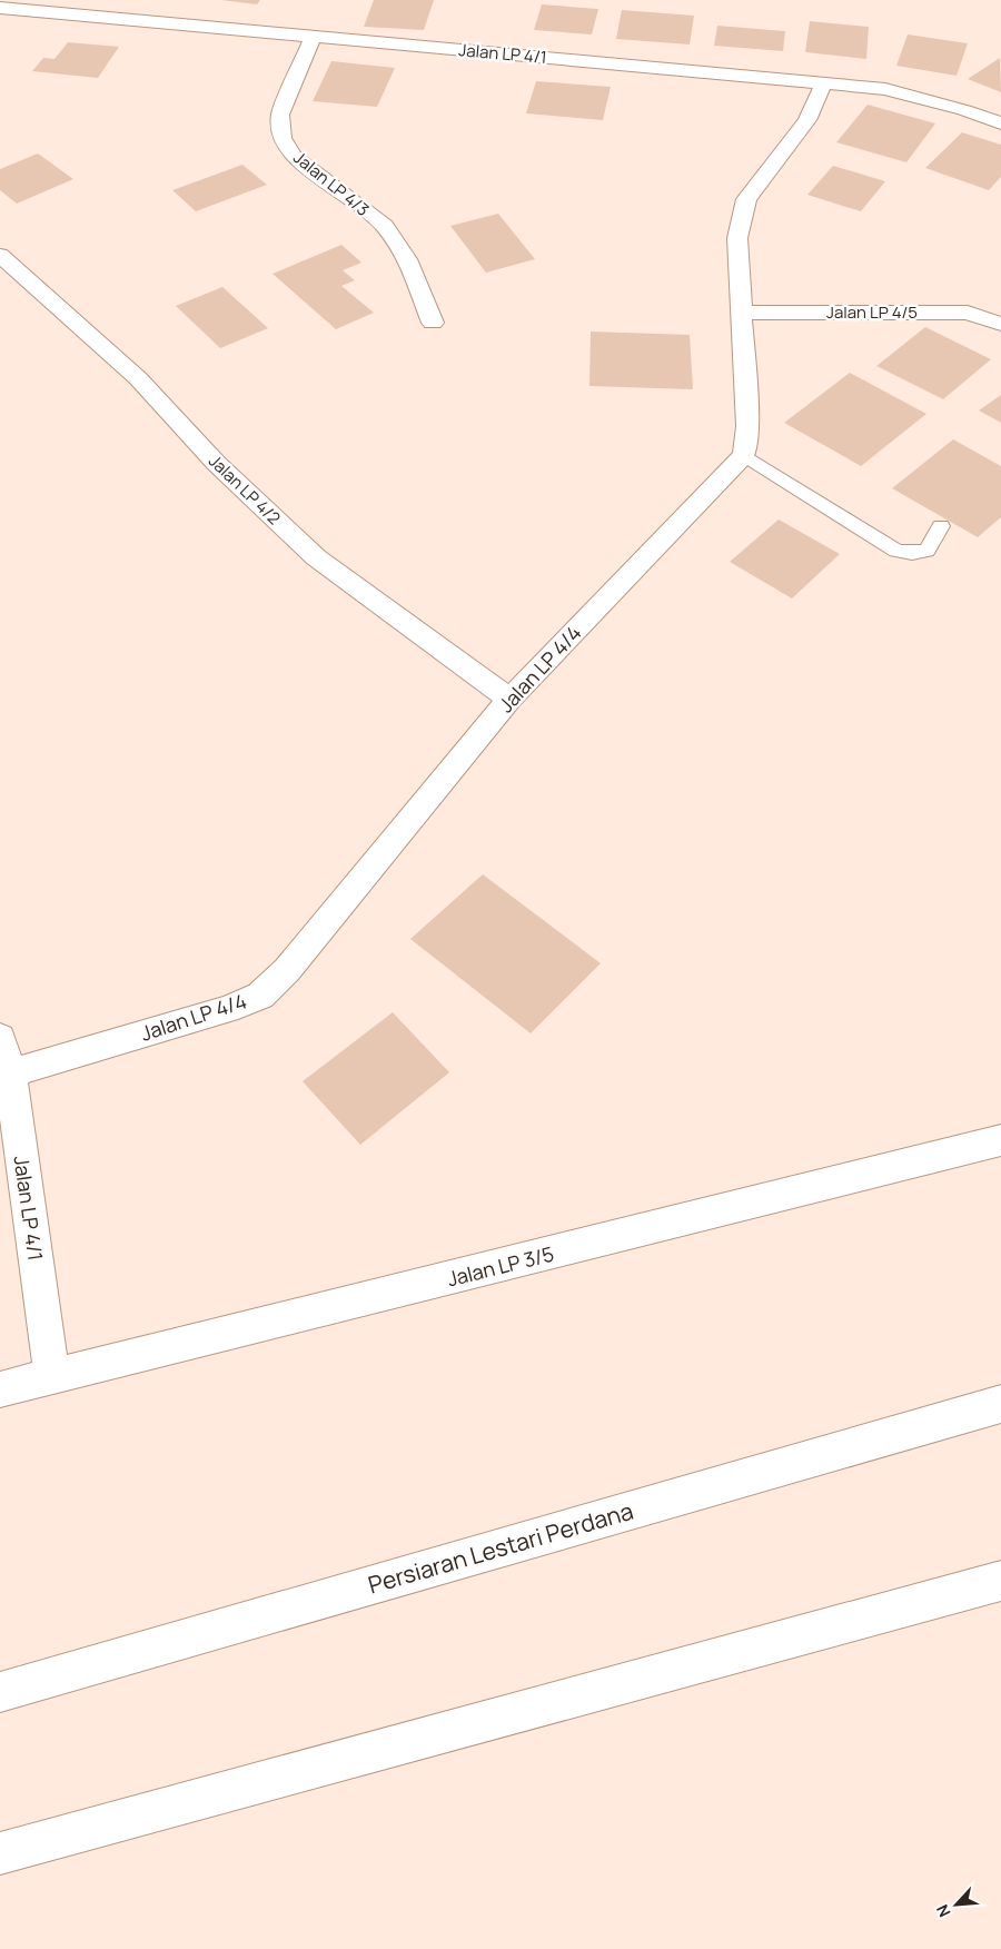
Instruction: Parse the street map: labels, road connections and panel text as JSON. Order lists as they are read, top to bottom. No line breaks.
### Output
{"streets":{"street":["Jalan LP 4/1","Jalan LP 4/3","Jalan LP 4/5","Jalan LP 4/2","Jalan LP 4/4","Jalan LP 3/5","Persiaran Lestari Perdana"]},"crossings":[["Jalan LP 4/1","Jalan LP 4/3"],["Jalan LP 4/1","Jalan LP 4/4"],["Jalan LP 4/1","Jalan LP 3/5"],["Jalan LP 4/2","Jalan LP 4/4"]],"north":"bottom left"}
